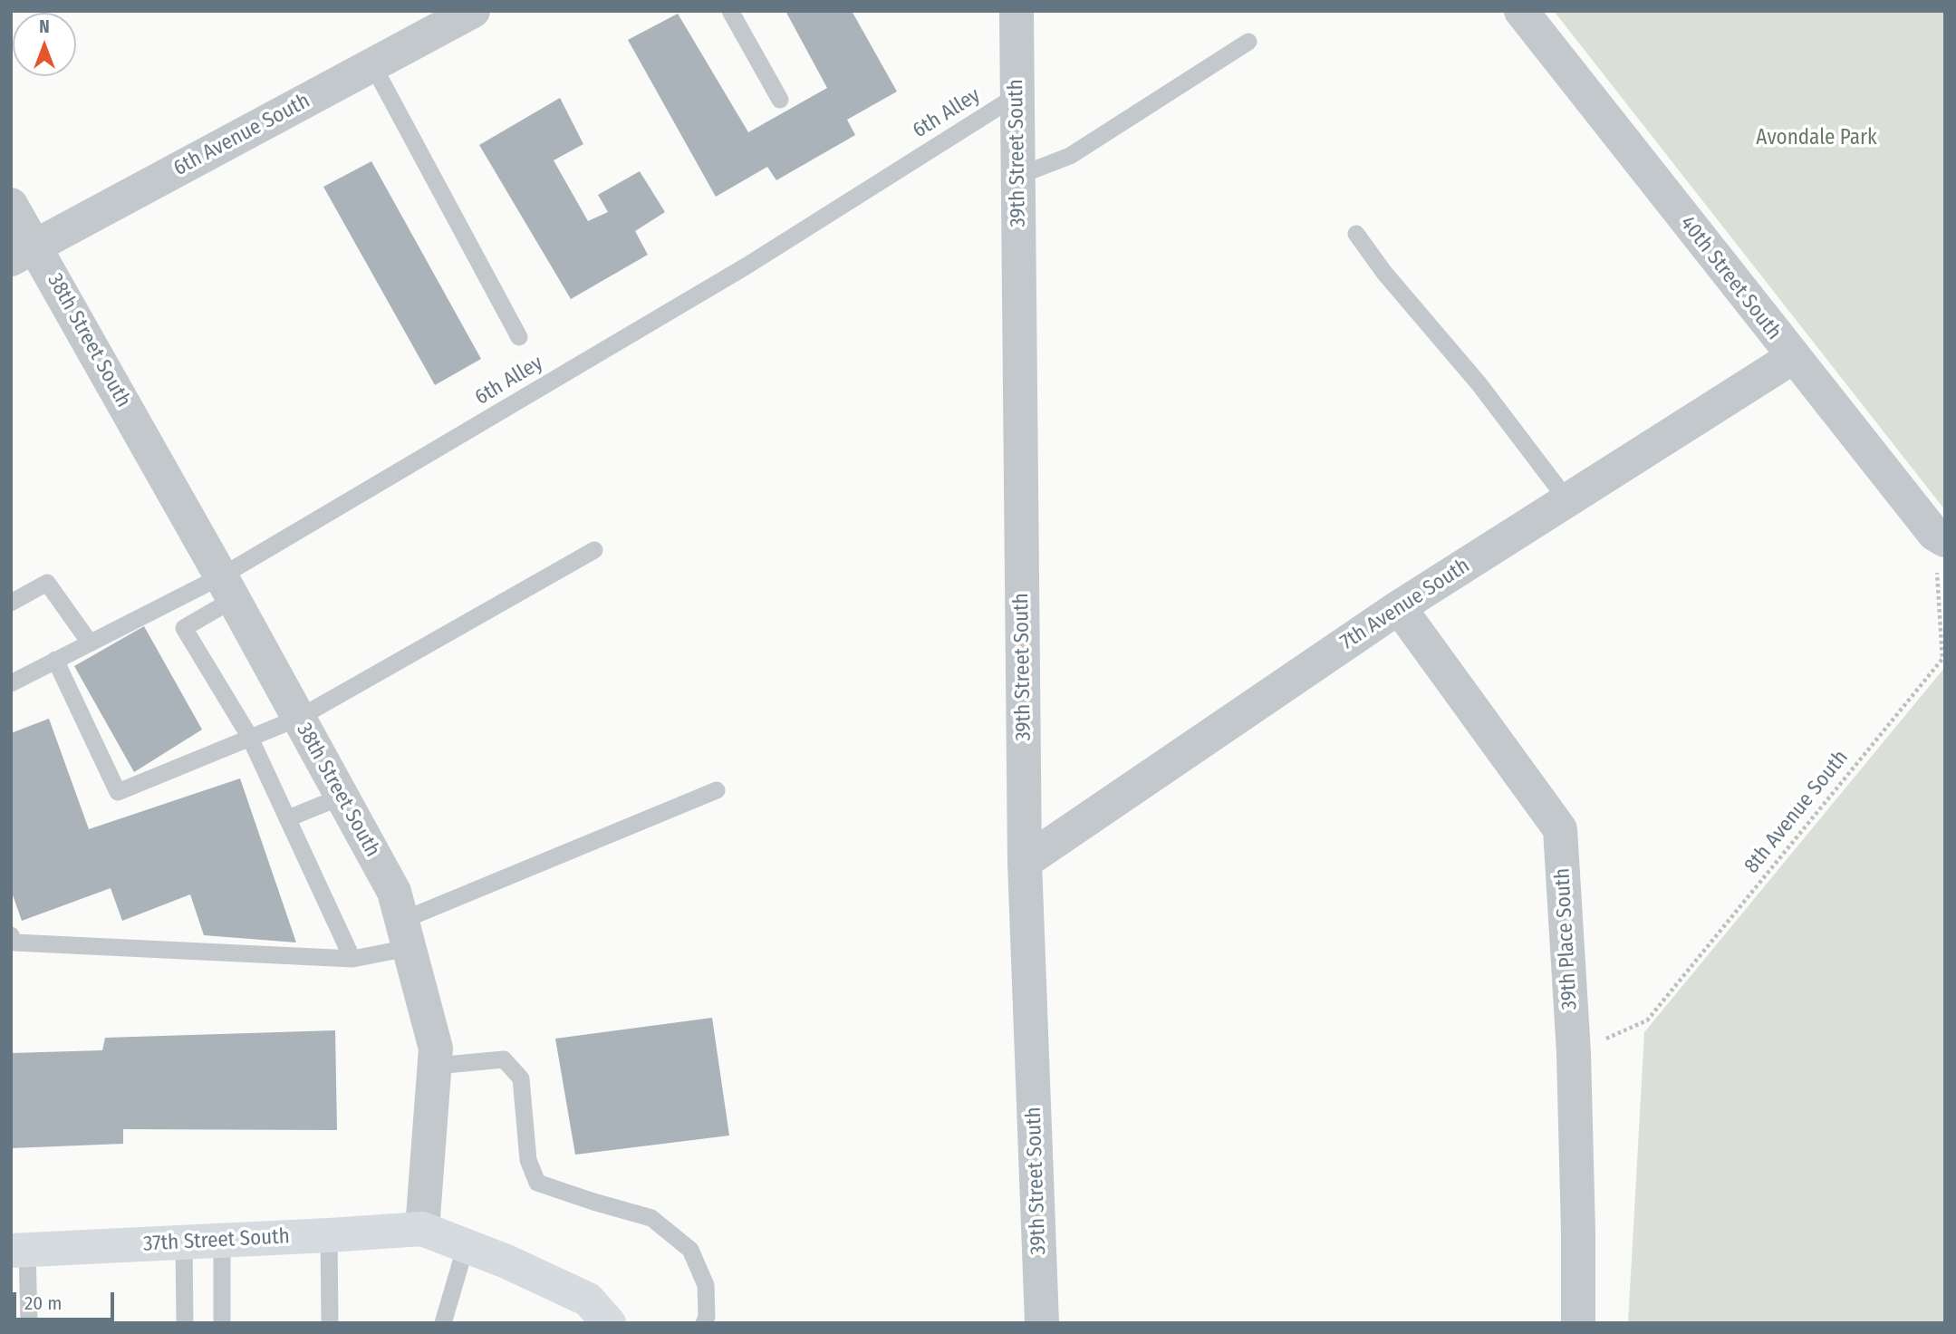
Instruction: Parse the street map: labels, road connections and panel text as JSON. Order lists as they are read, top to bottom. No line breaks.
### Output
{"streets":{"street":["6th Avenue South","39th Street South","40th Street South","38th Street South","7th Avenue South","39th Place South","37th Street South"],"lane":["6th Alley"],"path":["8th Avenue South"]},"crossings":[["6th Alley","39th Street South"],["6th Alley","38th Street South"],["6th Avenue South","38th Street South"],["39th Street South","7th Avenue South"],["40th Street South","7th Avenue South"],["40th Street South","8th Avenue South"],["38th Street South","37th Street South"],["7th Avenue South","39th Place South"],["8th Avenue South","39th Place South"]],"parks":["Avondale Park"],"scale_bar":"20 m","north":"top"}
